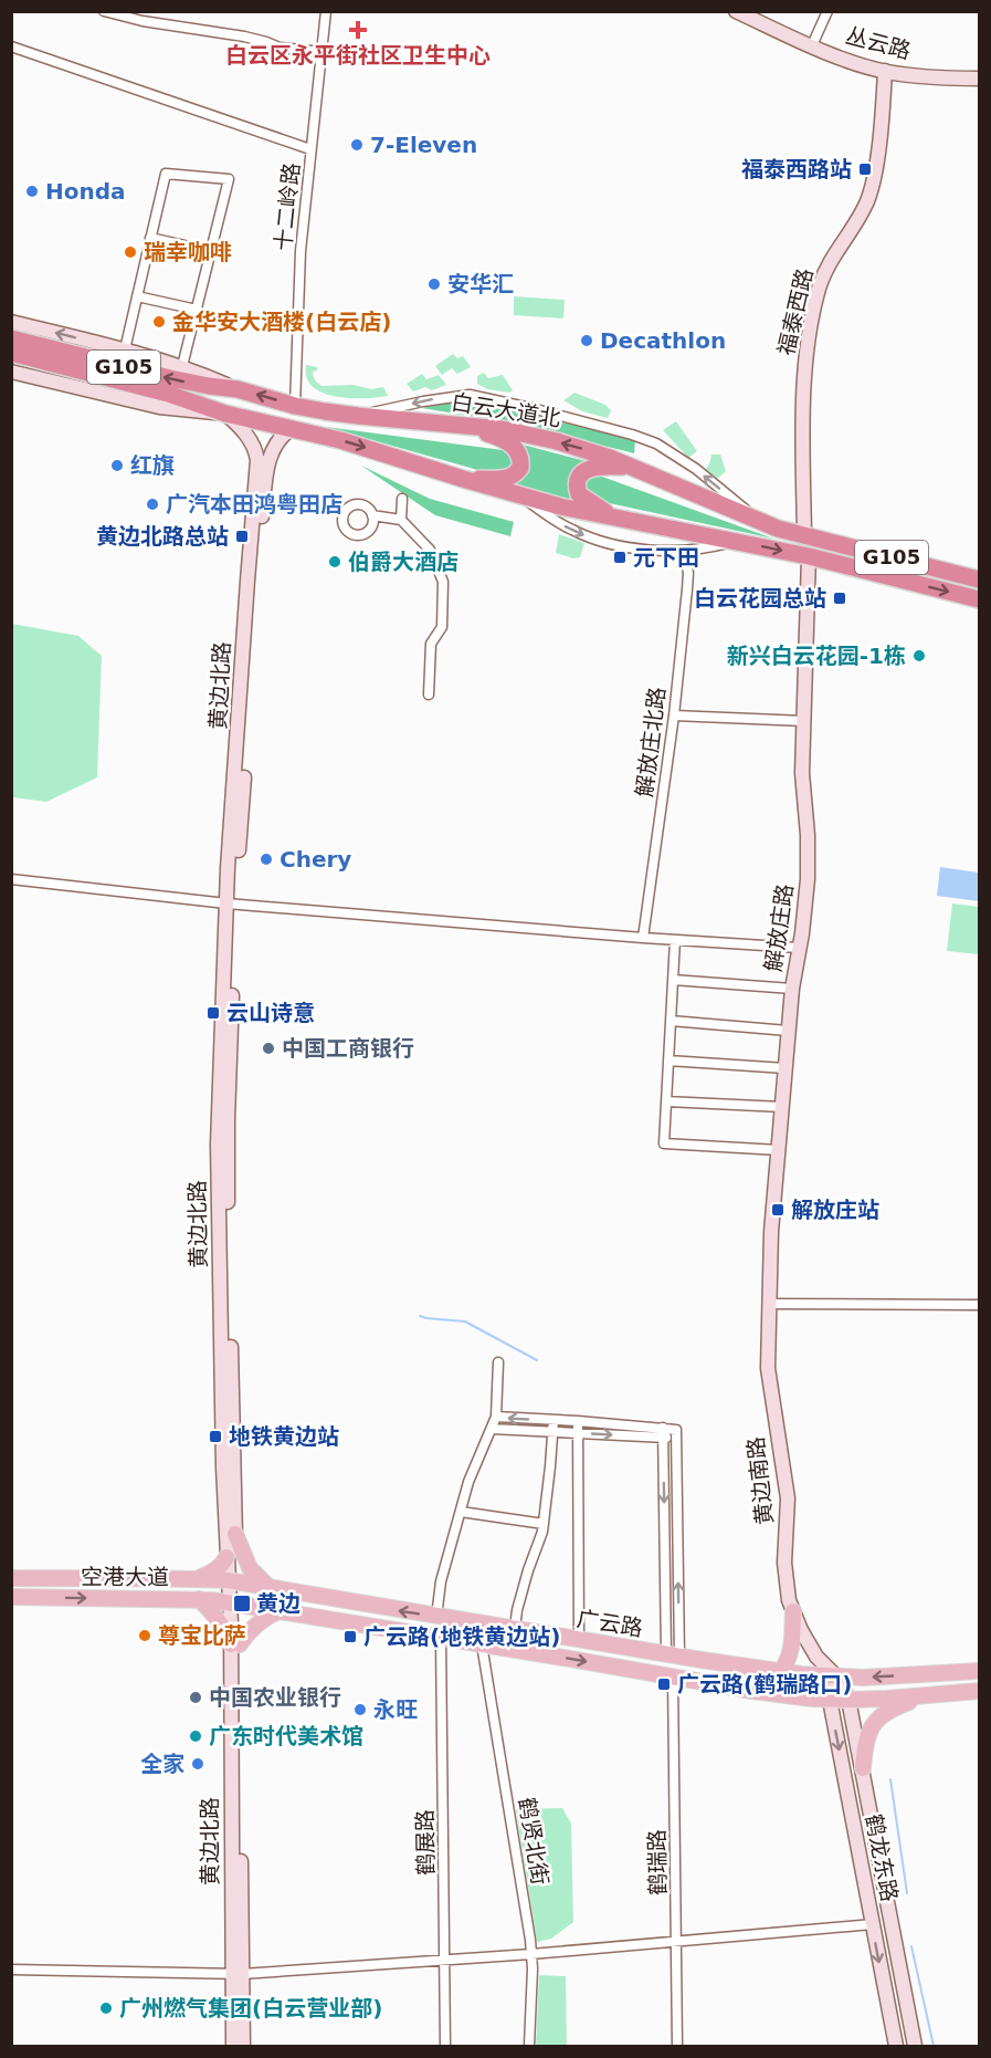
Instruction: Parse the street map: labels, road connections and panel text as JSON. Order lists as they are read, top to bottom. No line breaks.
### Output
{"streets":{"highway":["G105","白云大道北"],"main road":["空港大道","广云路"],"street":["丛云路","十二岭路","福泰西路","黄边北路","解放庄北路","解放庄路","黄边南路","鹤贤北街","鹤展路","鹤龙东路","鹤瑞路"]},"crossings":[["丛云路","福泰西路"],["十二岭路","白云大道北"],["福泰西路","白云大道北"],["G105","黄边北路"],["G105","解放庄路"],["黄边北路","空港大道"],["黄边北路","广云路"],["解放庄路","黄边南路"],["黄边南路","广云路"],["黄边南路","鹤龙东路"],["空港大道","广云路"],["广云路","鹤贤北街"],["广云路","鹤展路"],["广云路","鹤龙东路"],["广云路","鹤瑞路"]],"places":{"health":["白云区永平街社区卫生中心"],"other":["7-Eleven","Honda","瑞幸咖啡","安华汇","金华安大酒楼(白云店)","Decathlon","红旗","广汽本田鸿粤田店","伯爵大酒店","新兴白云花园-1栋","Chery","中国工商银行","尊宝比萨","中国农业银行","永旺","广东时代美术馆","全家","广州燃气集团(白云营业部)"],"transit":["福泰西路站","黄边北路总站","元下田","白云花园总站","云山诗意","解放庄站","地铁黄边站","黄边","广云路(地铁黄边站)","广云路(鹤瑞路口)"]}}
